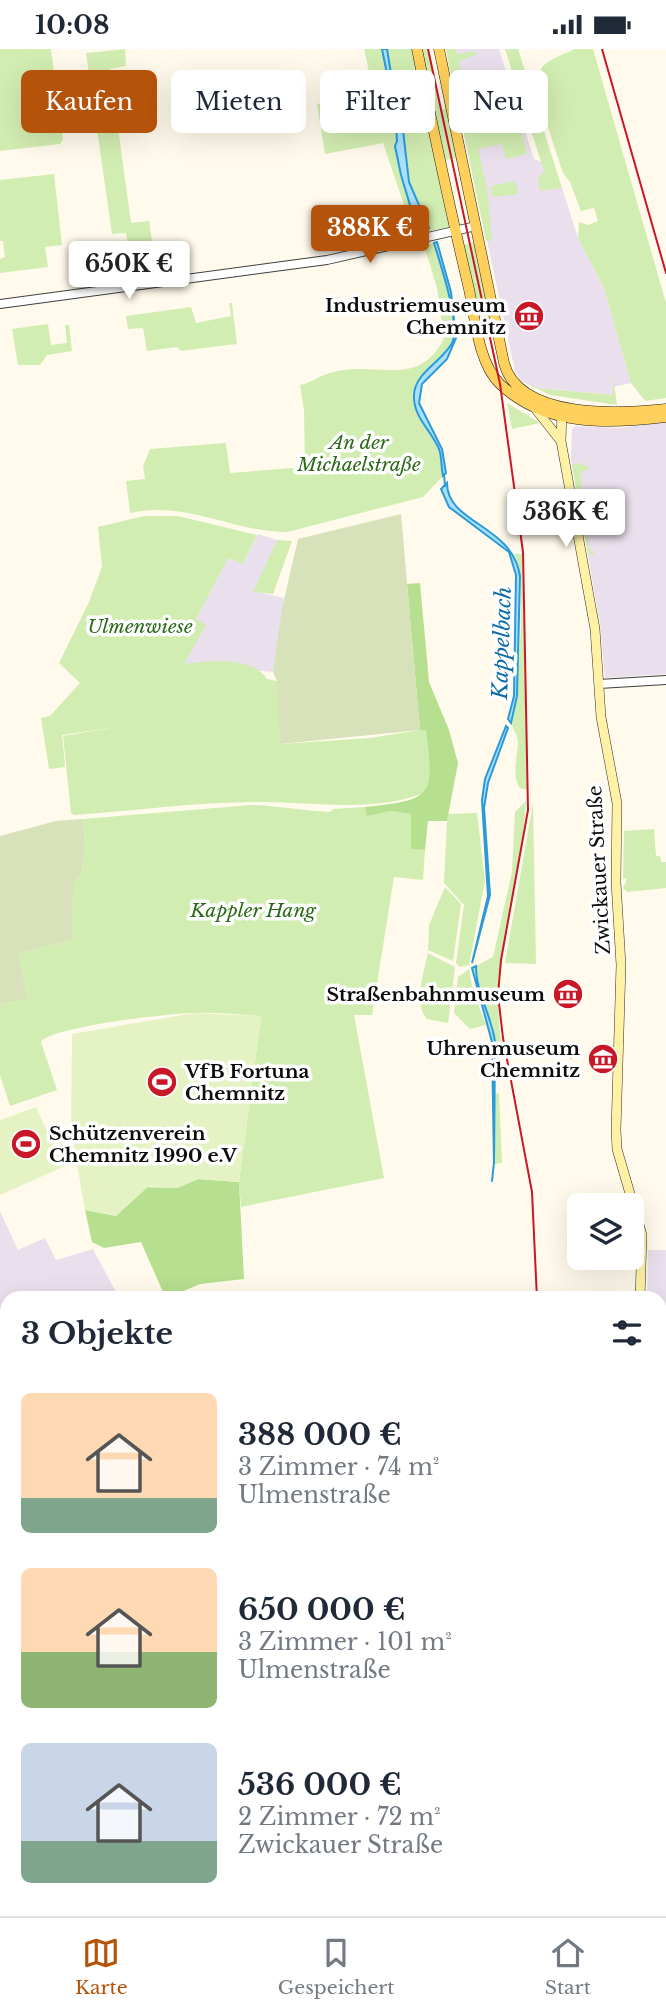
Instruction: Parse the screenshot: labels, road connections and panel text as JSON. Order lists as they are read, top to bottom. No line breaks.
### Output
{"streets":{"main road":["Zwickauer Straße"]},"water":["Kappelbach"],"parks":["An der Michaelstraße","Ulmenwiese","Kappler Hang"],"places":{"museum":["Industriemuseum Chemnitz","Straßenbahnmuseum","Uhrenmuseum Chemnitz"],"sports":["VfB Fortuna Chemnitz","Schützenverein Chemnitz 1990 e.V"]},"page":{"status":"10:08","chip":["Kaufen","Mieten","Filter","Neu"],"price":["388K €","650K €","536K €"],"heading":"3 Objekte","list":[{"name":"388 000 €","note":"3 Zimmer · 74 m² · Ulmenstraße"},{"name":"650 000 €","note":"3 Zimmer · 101 m² · Ulmenstraße"},{"name":"536 000 €","note":"2 Zimmer · 72 m² · Zwickauer Straße"}],"tabs":["Karte","Gespeichert","Start"]}}
